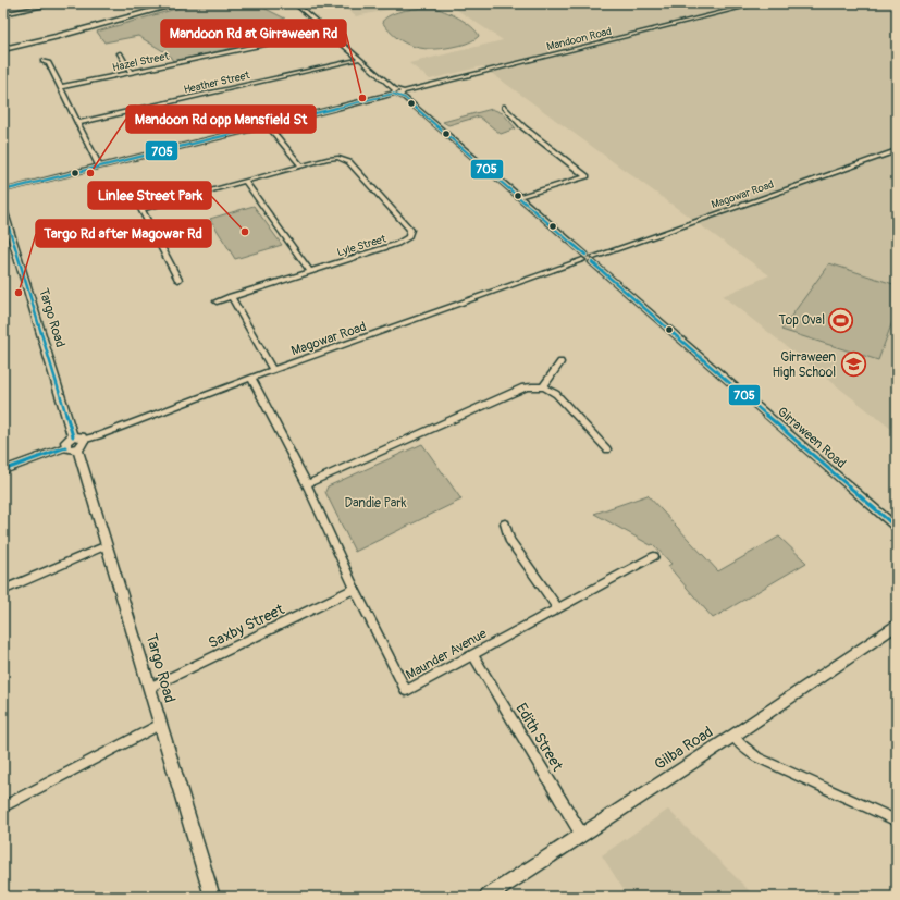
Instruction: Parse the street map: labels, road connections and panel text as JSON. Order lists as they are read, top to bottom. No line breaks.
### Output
{"streets":{"street":["Mandoon Road","Hazel Street","Heather Street","Magowar Road","Lyle Street","Targo Road","Girraween Road","Saxby Street","Maunder Avenue","Edith Street","Gilba Road"]},"crossings":[["Magowar Road","Targo Road"],["Magowar Road","Girraween Road"],["Magowar Road","Maunder Avenue"],["Targo Road","Saxby Street"],["Saxby Street","Maunder Avenue"],["Maunder Avenue","Edith Street"],["Edith Street","Gilba Road"]],"parks":["Dandie Park"],"places":{"other":["Mandoon Rd at Girraween Rd","Mandoon Rd opp Mansfield St","Linlee Street Park","Targo Rd after Magowar Rd"],"sports":["Top Oval"],"school or university":["Girraween High School"]},"lines":["transit line 705"]}
